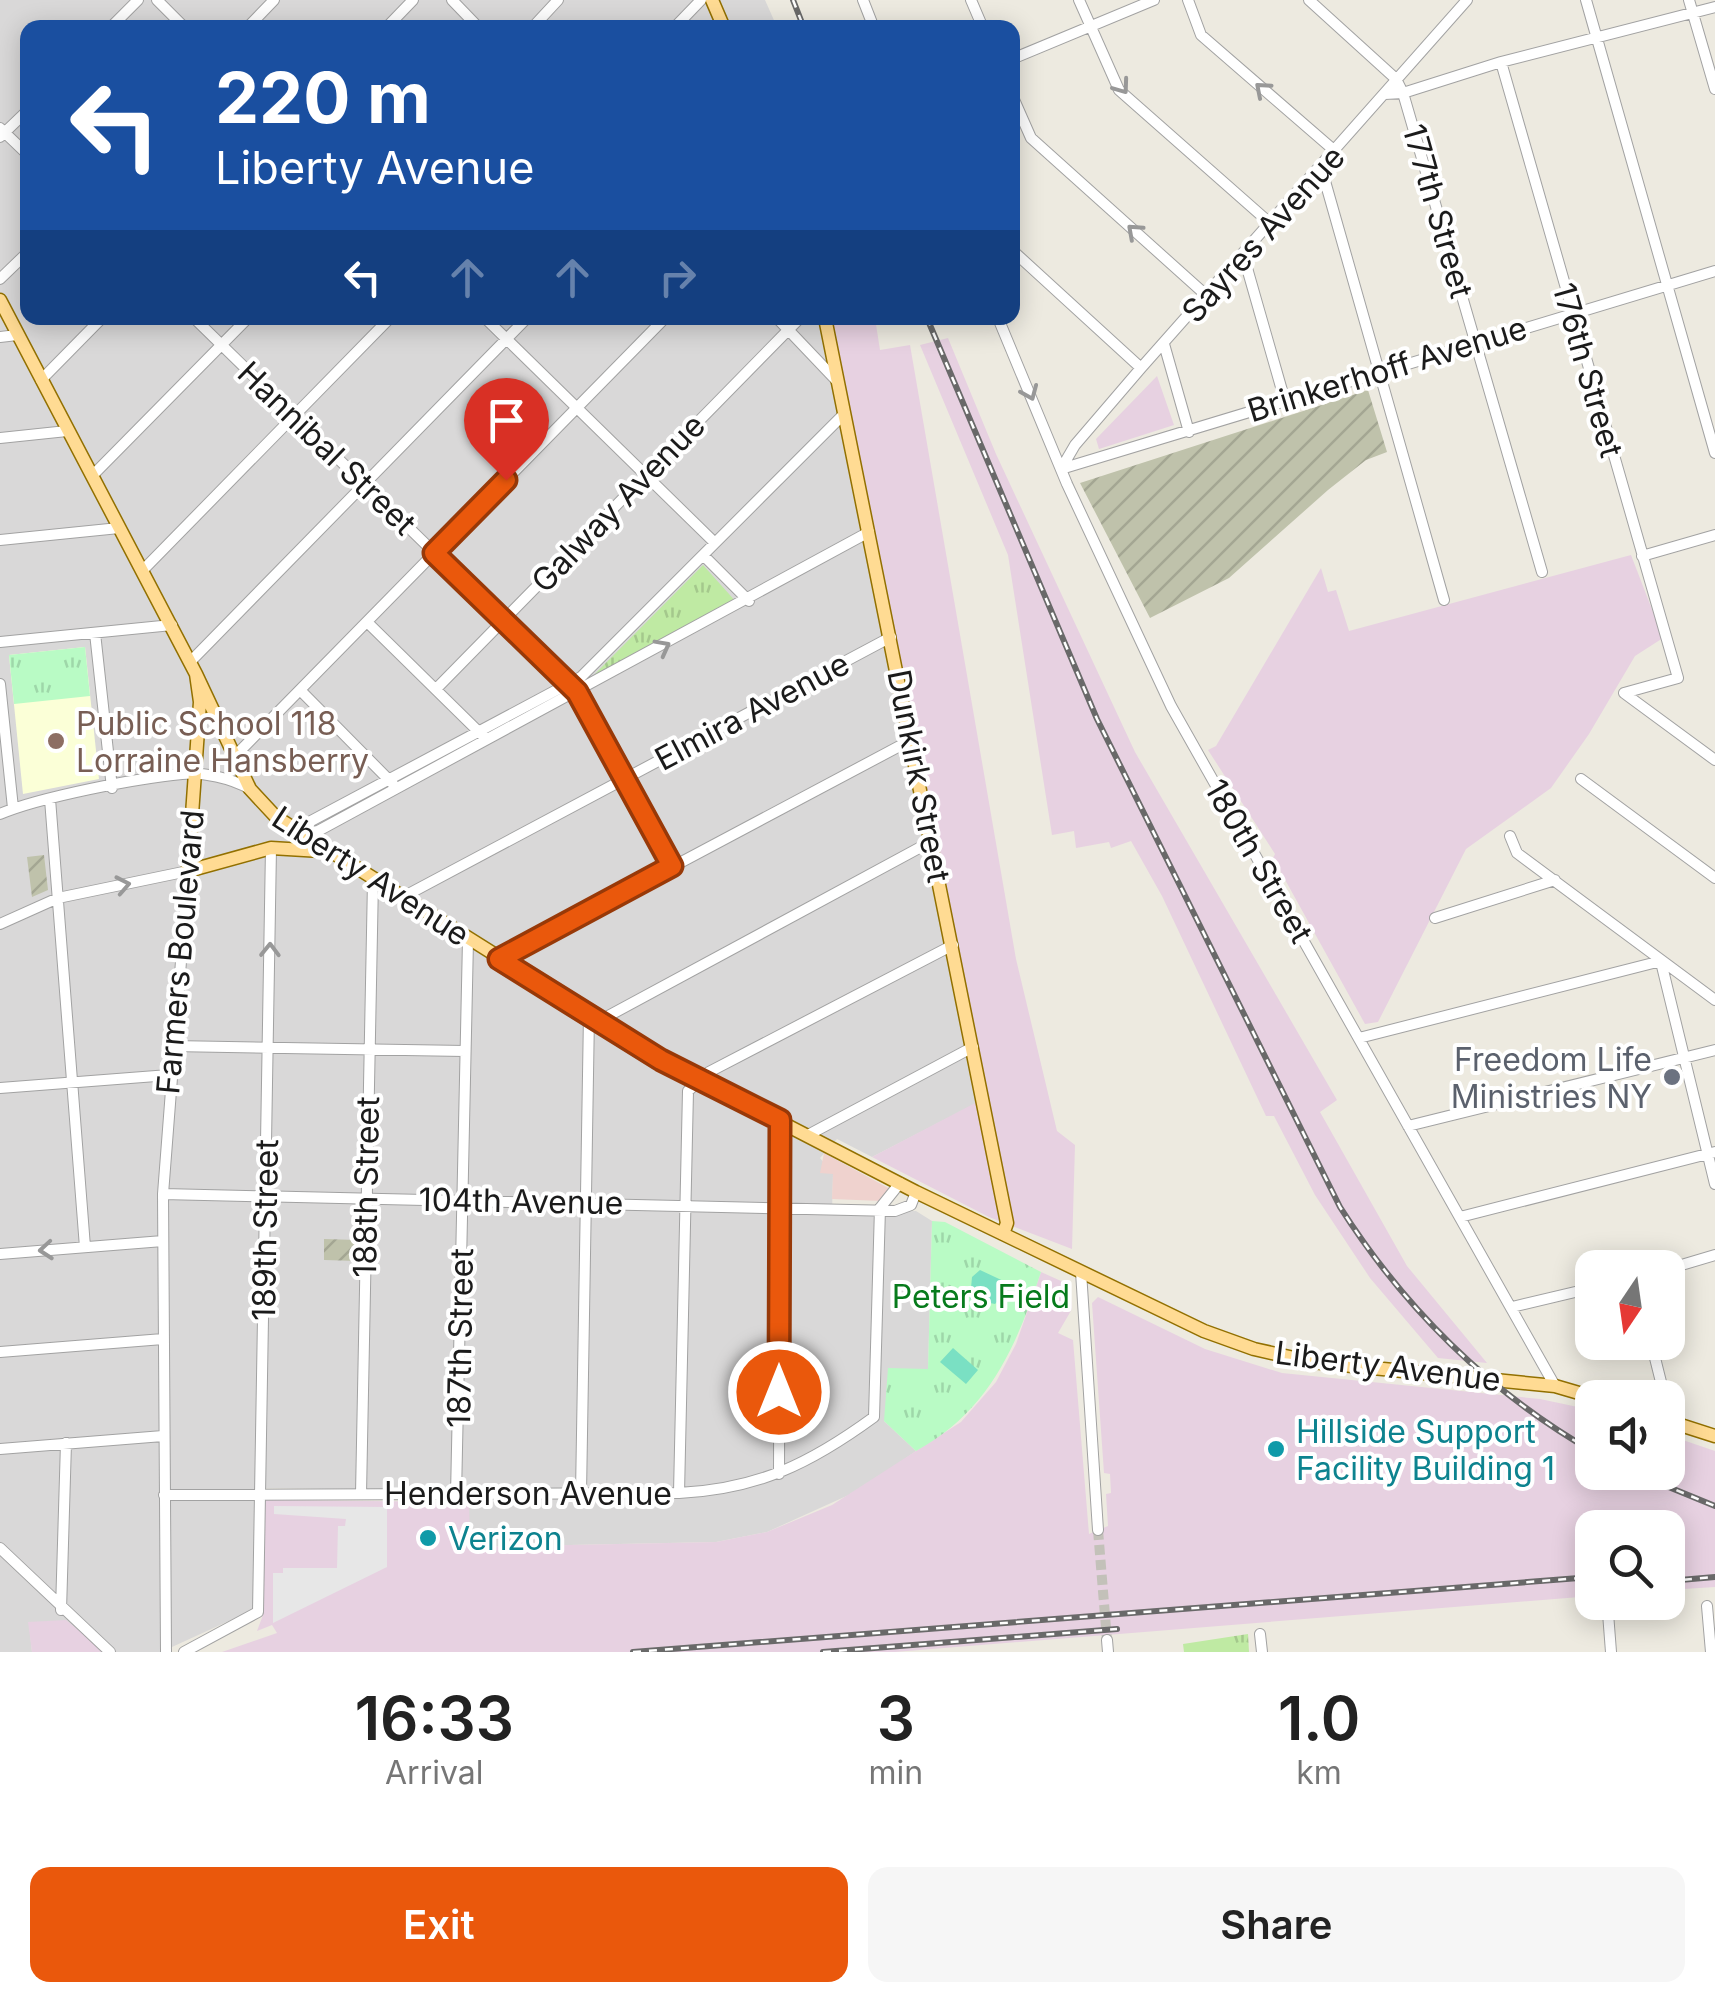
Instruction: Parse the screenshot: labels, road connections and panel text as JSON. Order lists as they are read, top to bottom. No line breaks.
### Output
{"streets":{"main road":["Dunkirk Street","Liberty Avenue","Farmers Boulevard"],"street":["177th Street","Sayres Avenue","Brinkerhoff Avenue","176th Street","Hannibal Street","Galway Avenue","Elmira Avenue","180th Street","188th Street","104th Avenue","189th Street","187th Street","Henderson Avenue"]},"crossings":[["177th Street","Sayres Avenue"],["177th Street","Brinkerhoff Avenue"],["Sayres Avenue","Brinkerhoff Avenue"],["Sayres Avenue","180th Street"],["Brinkerhoff Avenue","176th Street"],["Brinkerhoff Avenue","180th Street"],["Hannibal Street","Galway Avenue"],["Hannibal Street","Elmira Avenue"],["Elmira Avenue","Dunkirk Street"],["Elmira Avenue","Liberty Avenue"],["Dunkirk Street","Liberty Avenue"],["180th Street","Liberty Avenue"],["Liberty Avenue","Farmers Boulevard"],["Liberty Avenue","188th Street"],["Liberty Avenue","104th Avenue"],["Liberty Avenue","187th Street"],["Farmers Boulevard","104th Avenue"],["Farmers Boulevard","Henderson Avenue"],["188th Street","104th Avenue"],["188th Street","Henderson Avenue"],["104th Avenue","189th Street"],["104th Avenue","187th Street"],["104th Avenue","Henderson Avenue"],["189th Street","Henderson Avenue"],["187th Street","Henderson Avenue"]],"parks":["Peters Field"],"places":["Public School 118 Lorraine Hansberry","Freedom Life Ministries NY","Hillside Support Facility Building 1","Verizon"],"north":"bottom","page":{"turn":["220 m","Liberty Avenue"],"eta":["16:33","Arrival","3","min","1.0","km"],"buttons":["Exit","Share"]}}
